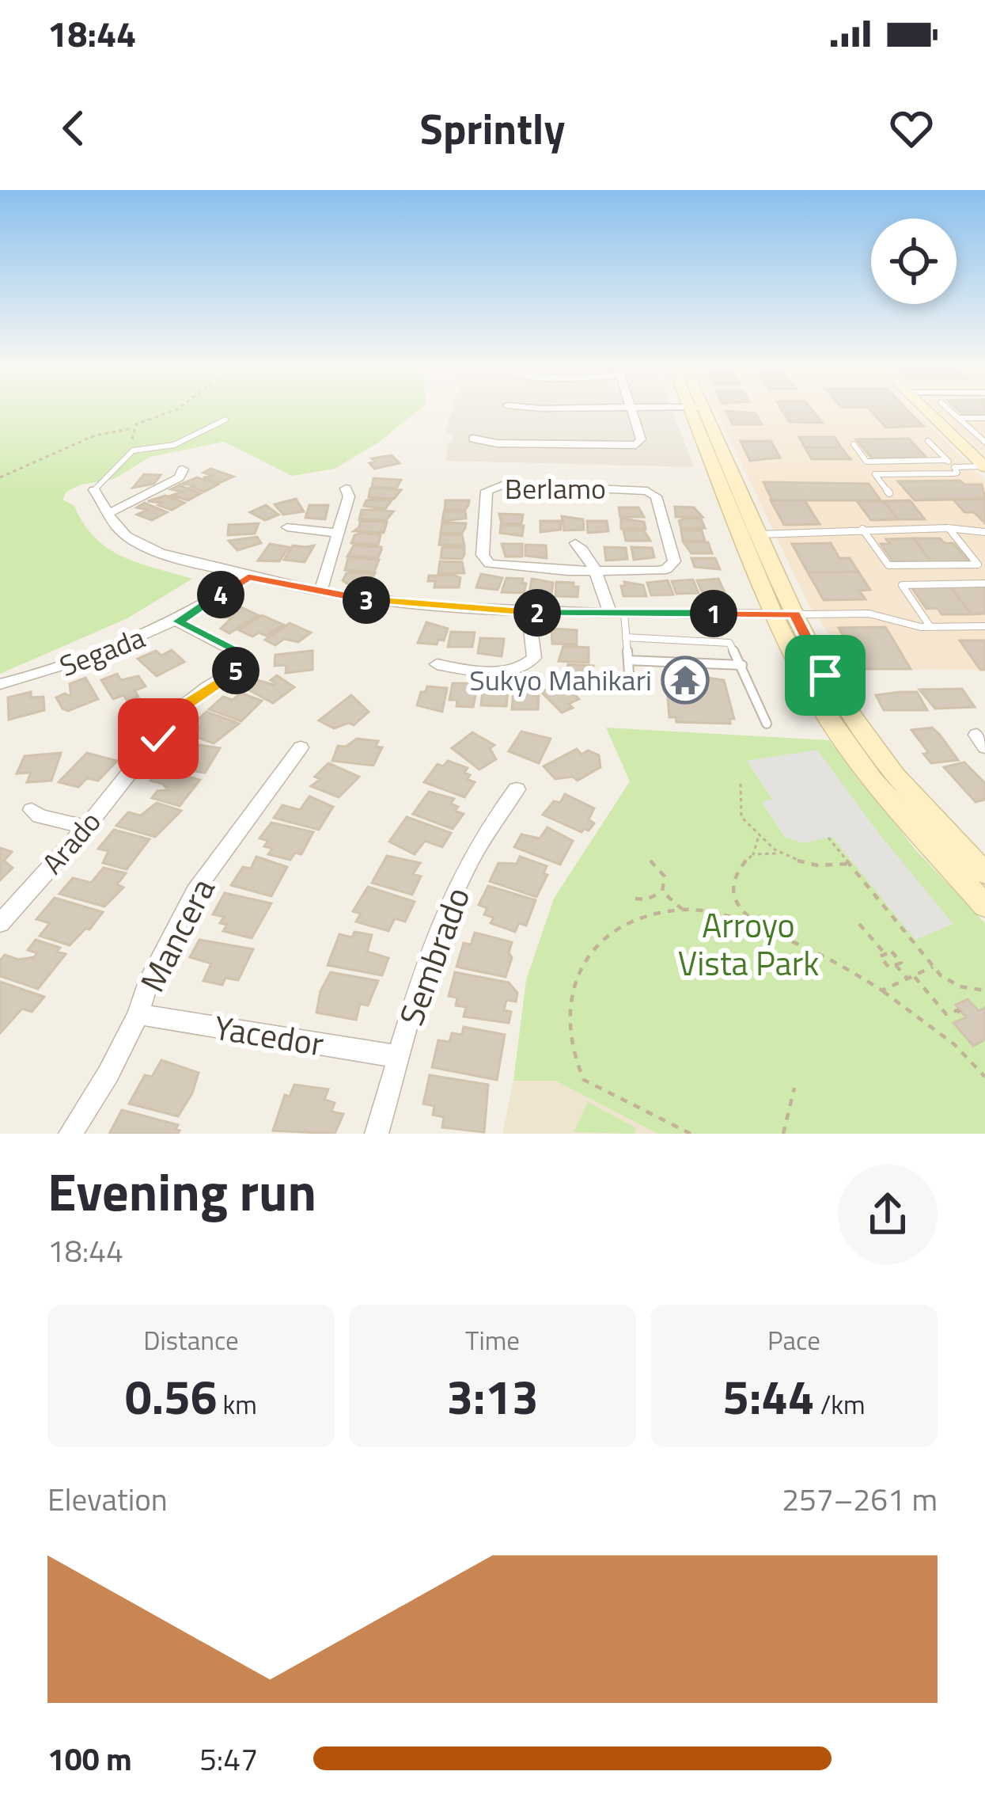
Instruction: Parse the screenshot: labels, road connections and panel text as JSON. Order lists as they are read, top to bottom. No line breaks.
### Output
{"streets":{"street":["Berlamo","Segada","Arado","Mancera","Sembrado","Yacedor"]},"crossings":[["Segada","Arado"],["Mancera","Yacedor"],["Sembrado","Yacedor"]],"parks":["Arroyo Vista Park"],"places":{"temple":["Sukyo Mahikari"]},"page":{"status":"18:44","header":"Sprintly","pins":["4","3","2","1","5"],"heading":["Evening run","18:44"],"stats":[["Distance","0.56 km"],["Time","3:13"],["Pace","5:44 /km"]],"chart":["Elevation","257–261 m"],"list":[{"name":"100 m","note":"5:47"}]}}
